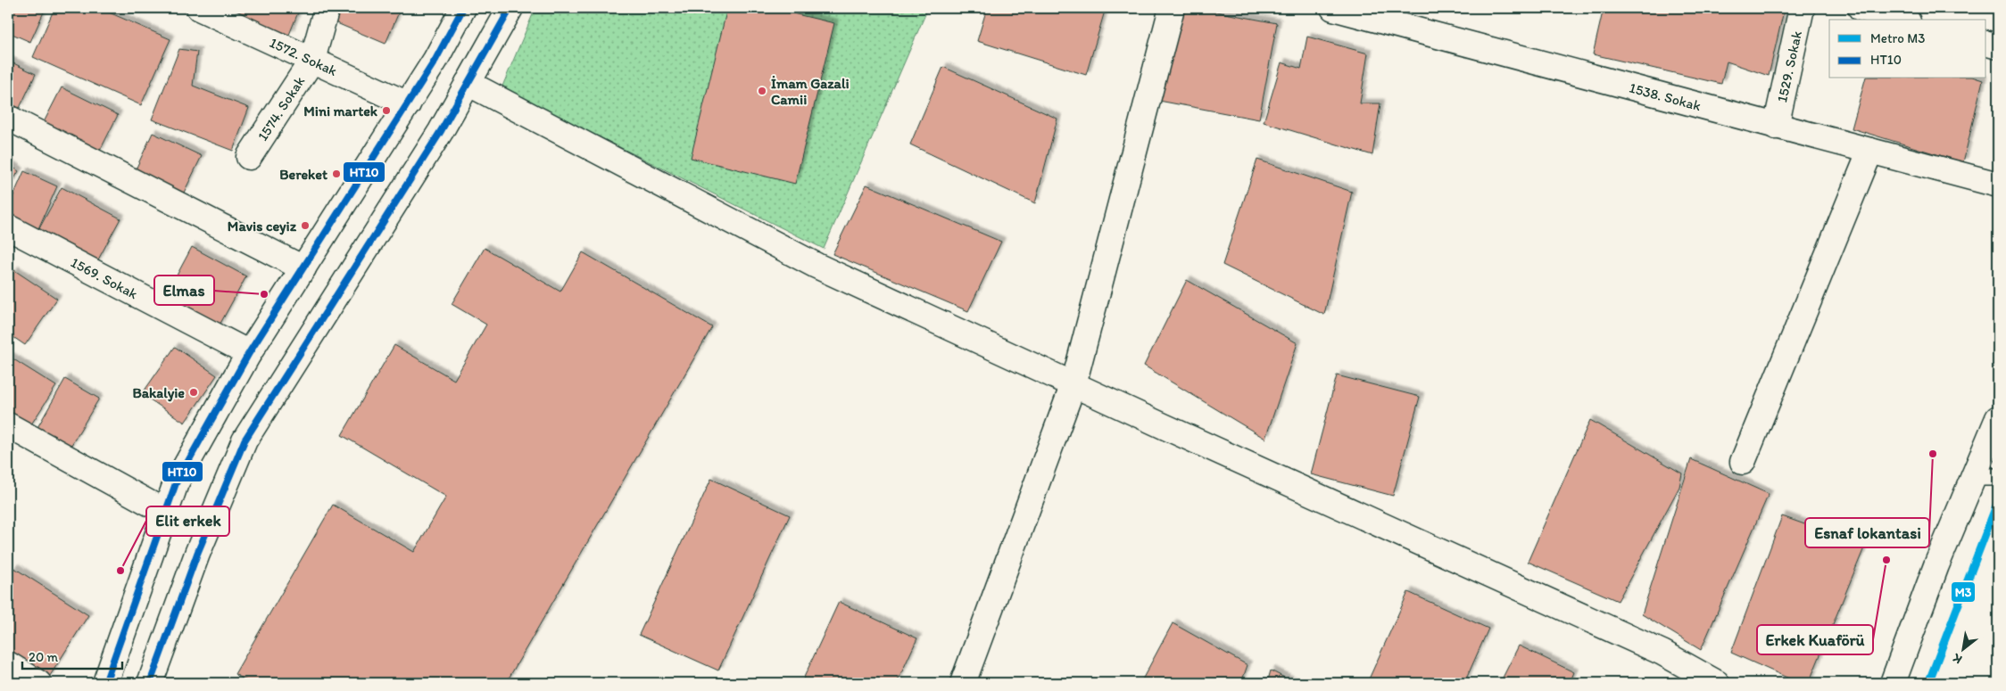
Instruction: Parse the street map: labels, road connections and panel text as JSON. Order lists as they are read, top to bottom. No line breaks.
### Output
{"streets":{"street":["1572. Sokak","1529. Sokak","1538. Sokak","1574. Sokak","1569. Sokak"]},"crossings":[["1572. Sokak","1574. Sokak"],["1529. Sokak","1538. Sokak"]],"places":["İmam Gazali Camii","Mini martek","Bereket","Mavis ceyiz","Elmas","Bakalyie","Esnaf lokantasi","Erkek Kuaförü","Elit erkek"],"lines":["transit line HT10","metro line M3"],"legend":["Metro M3","HT10"],"scale_bar":"20 m","north":"bottom left"}
